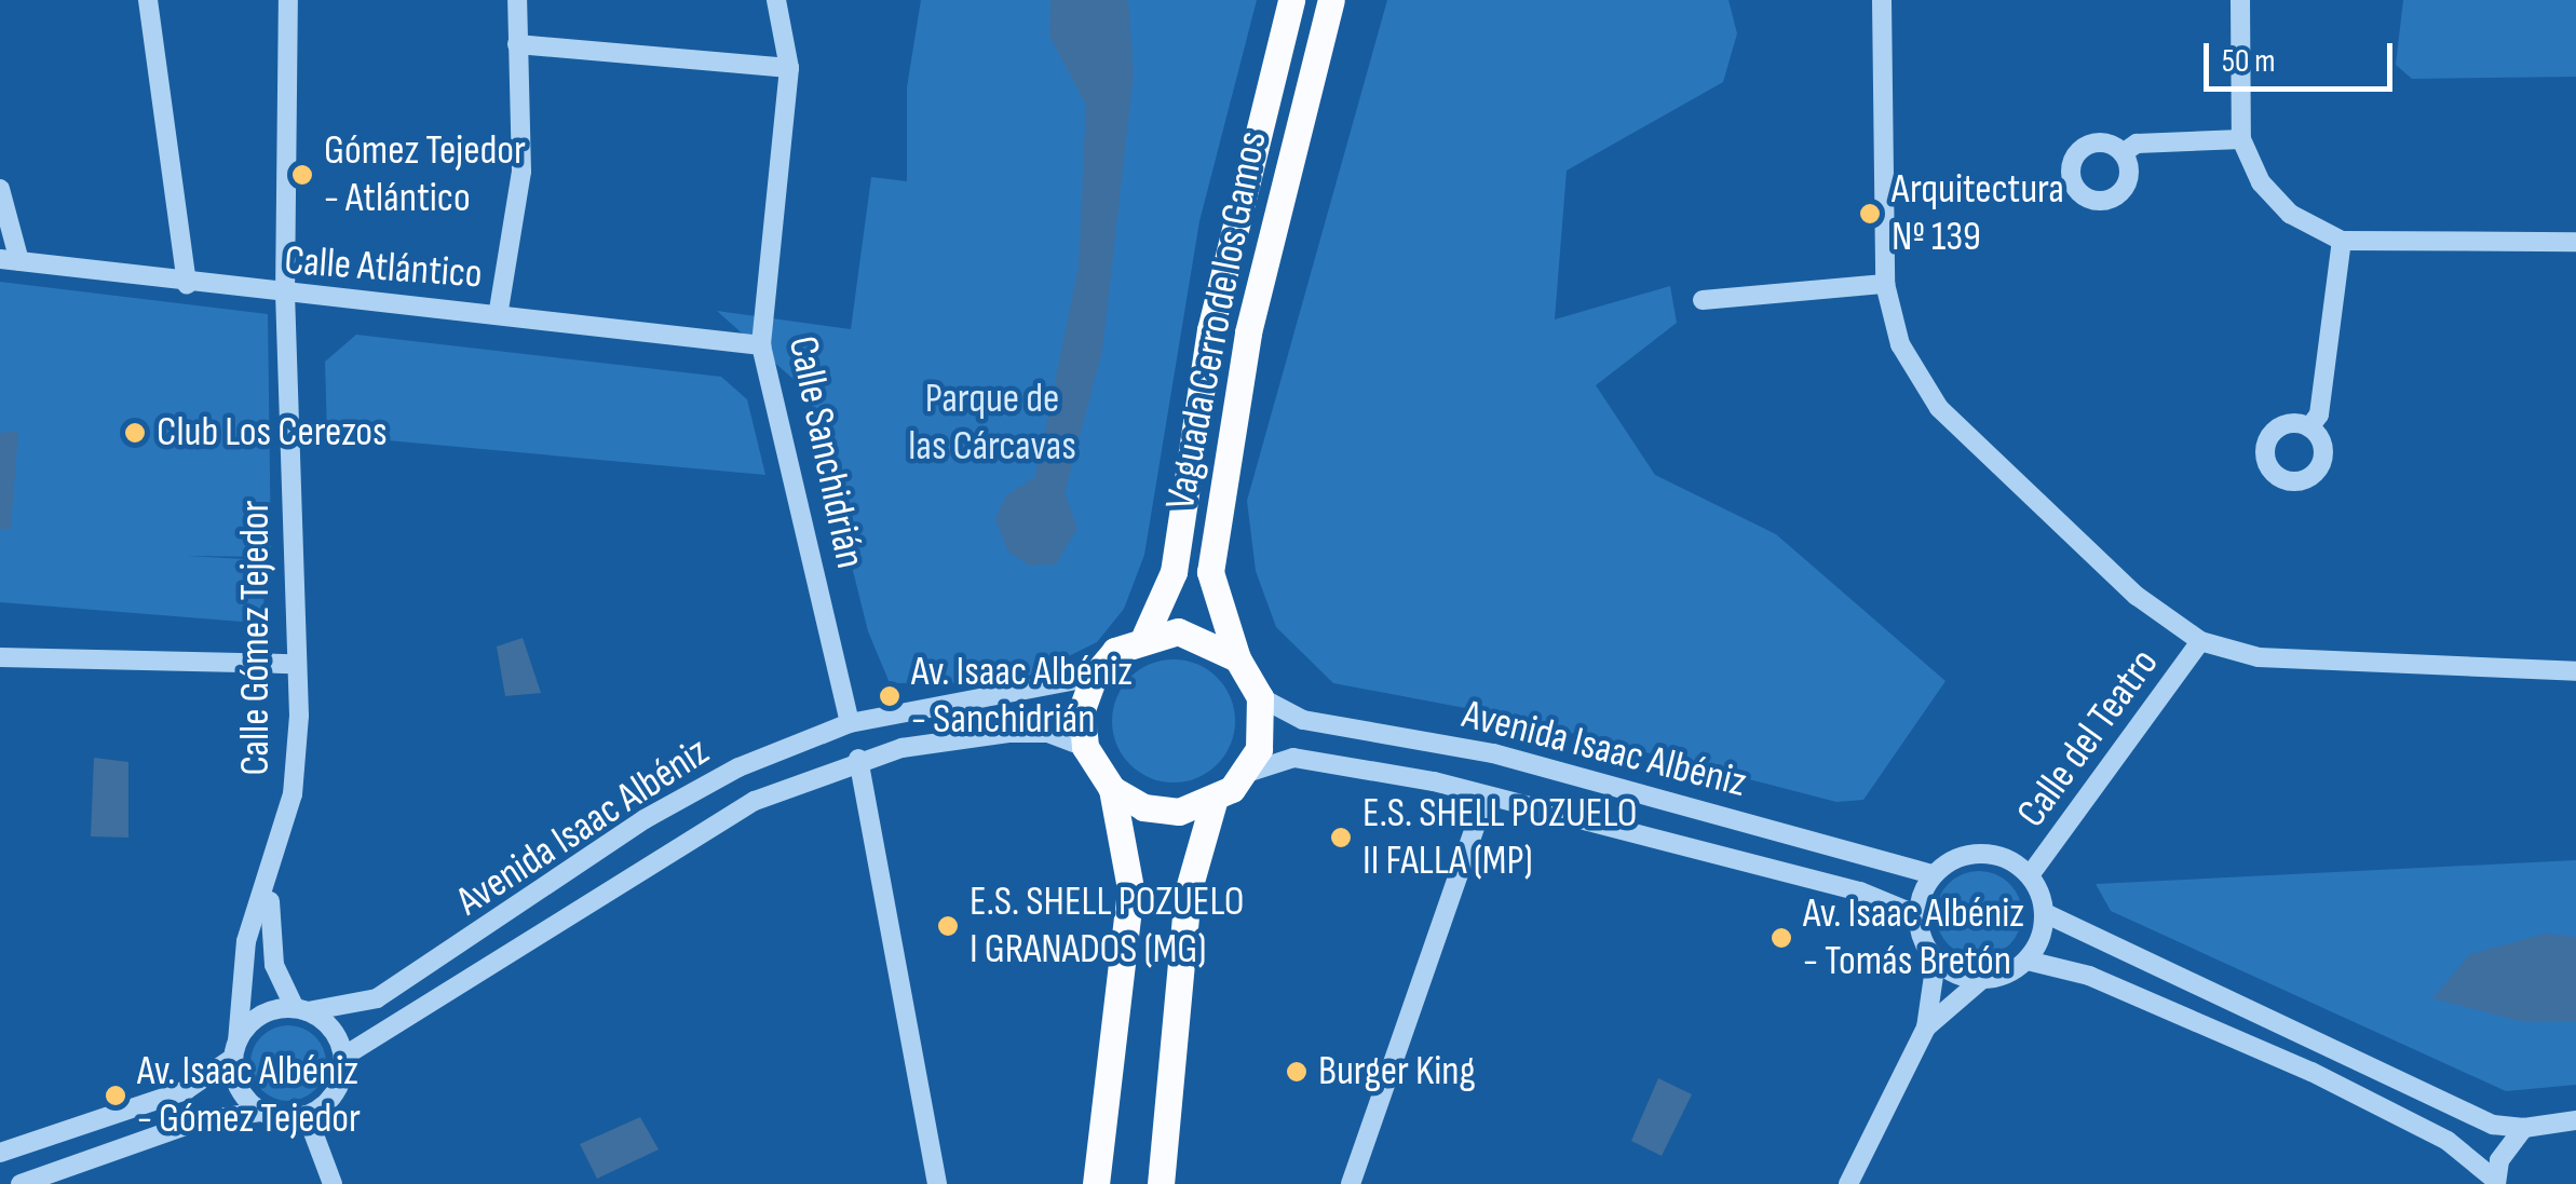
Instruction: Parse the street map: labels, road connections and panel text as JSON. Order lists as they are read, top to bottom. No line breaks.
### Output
{"streets":{"main road":["Vaguada Cerro de los Gamos"],"street":["Calle Atlántico","Calle Sanchidrián","Calle Gómez Tejedor","Calle del Teatro","Avenida Isaac Albéniz"]},"crossings":[["Calle Atlántico","Calle Sanchidrián"],["Calle Atlántico","Calle Gómez Tejedor"],["Vaguada Cerro de los Gamos","Avenida Isaac Albéniz"],["Calle Sanchidrián","Avenida Isaac Albéniz"],["Calle Gómez Tejedor","Avenida Isaac Albéniz"],["Calle del Teatro","Avenida Isaac Albéniz"]],"parks":["Parque de las Cárcavas"],"places":["Gómez Tejedor - Atlántico","Arquitectura Nº 139","Club Los Cerezos","Av. Isaac Albéniz - Sanchidrián","E.S. SHELL POZUELO II FALLA (MP)","E.S. SHELL POZUELO I GRANADOS (MG)","Av. Isaac Albéniz - Tomás Bretón","Burger King","Av. Isaac Albéniz - Gómez Tejedor"],"scale_bar":"50 m"}
